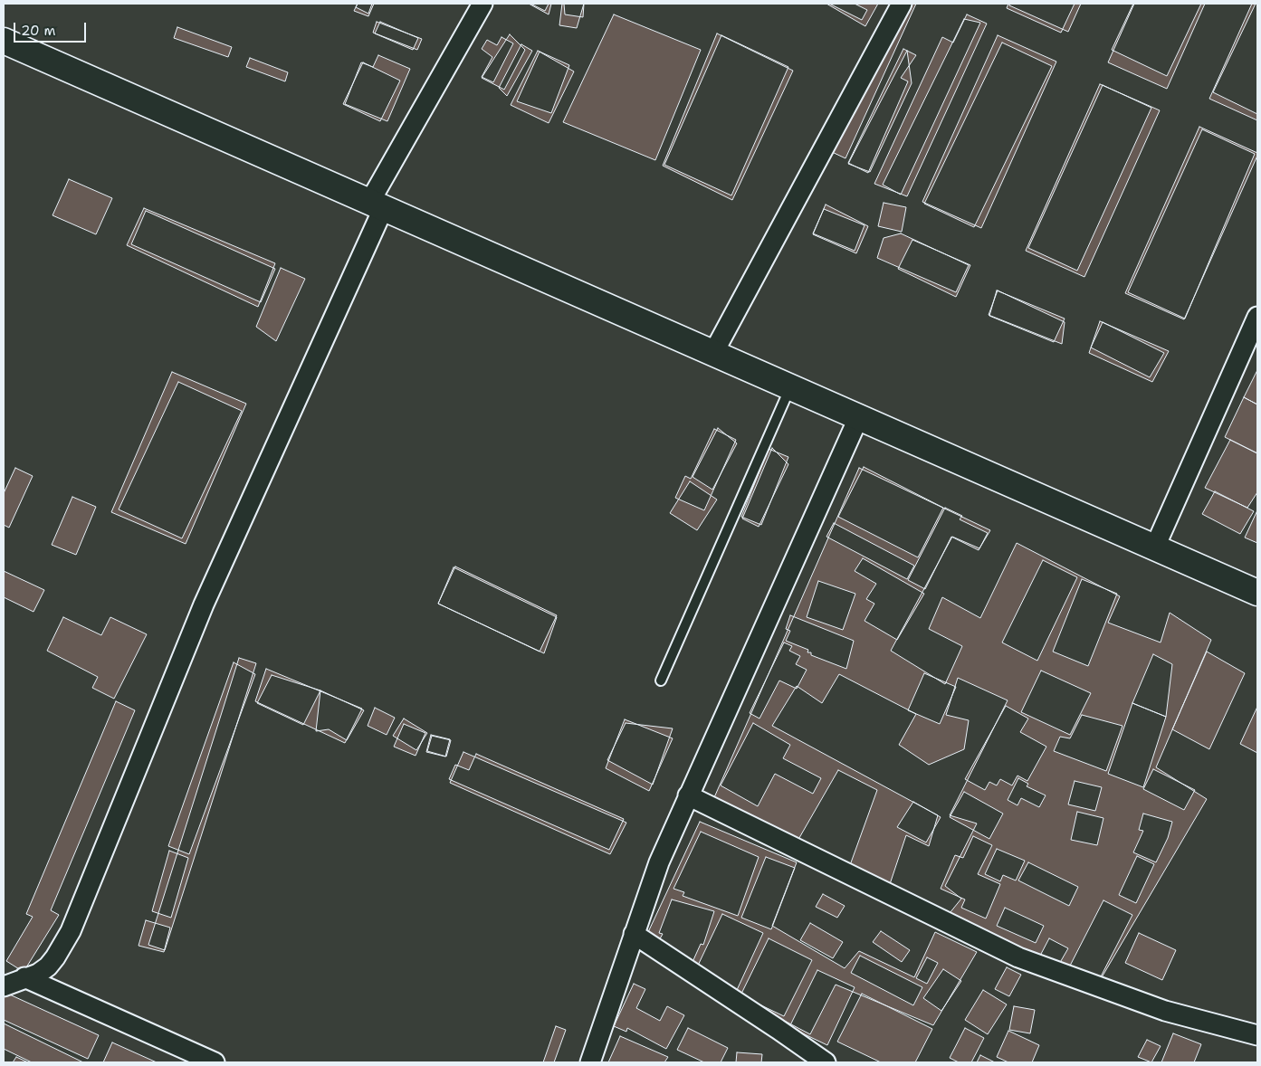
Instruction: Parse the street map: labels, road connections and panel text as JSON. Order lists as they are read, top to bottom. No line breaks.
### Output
{"scale_bar":"20 m"}
